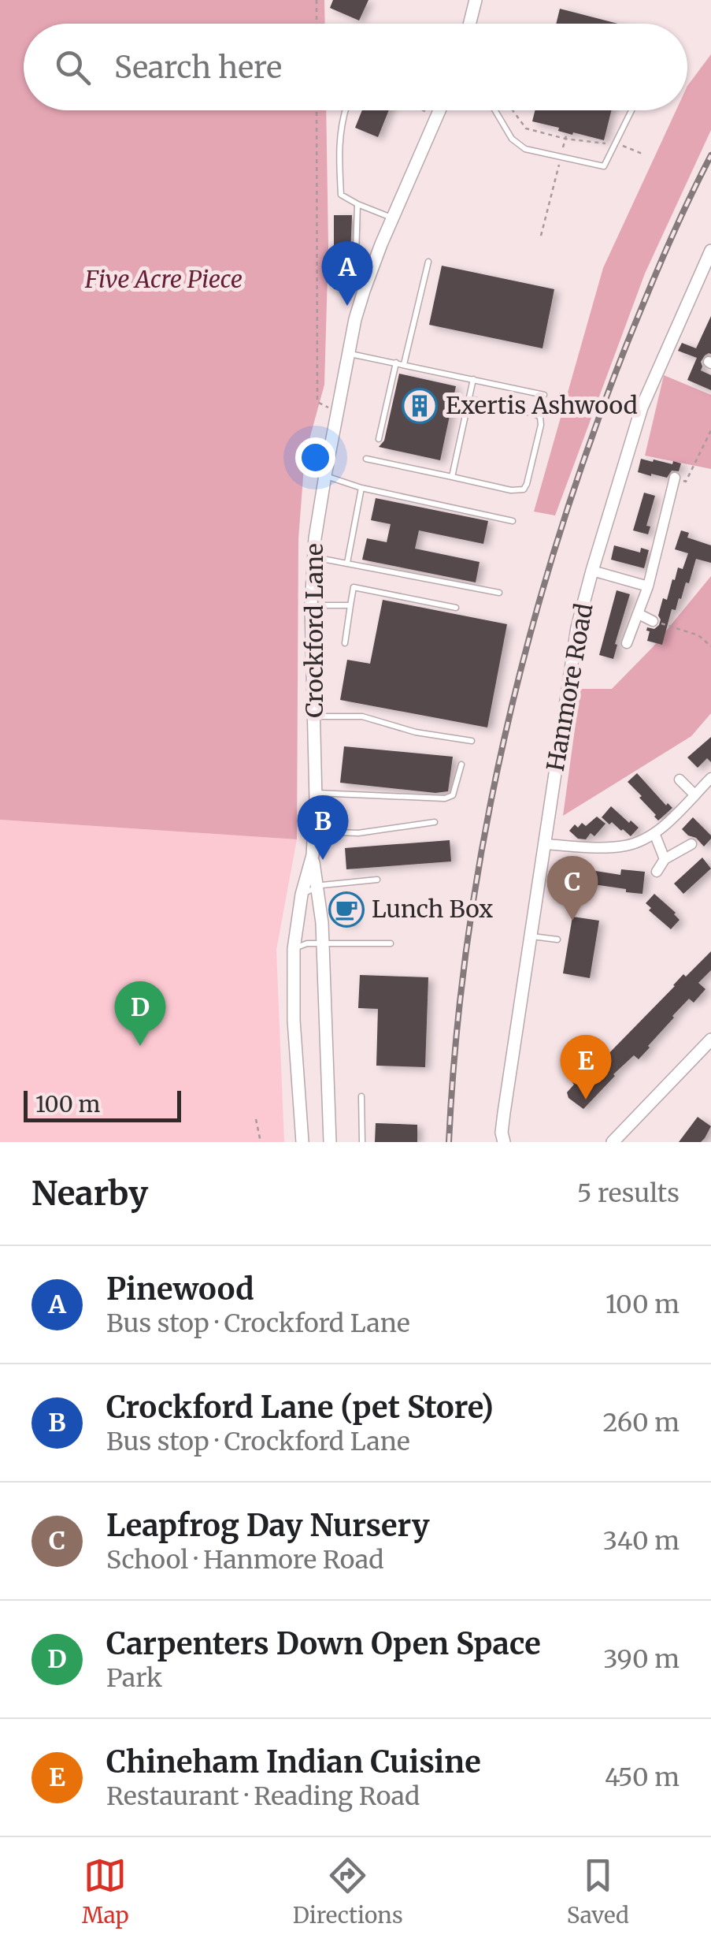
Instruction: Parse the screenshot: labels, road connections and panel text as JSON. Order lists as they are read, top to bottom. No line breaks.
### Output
{"streets":{"street":["Crockford Lane","Hanmore Road"]},"parks":["Five Acre Piece"],"places":{"building":["Exertis Ashwood"],"cafe":["Lunch Box"]},"scale_bar":"100 m","page":{"search":"Search here","pins":["A","B","C","D","E"],"scale":"100 m","heading":["Nearby","5 results"],"list":[{"mark":"A","name":"Pinewood","note":"Bus stop · Crockford Lane","value":"100 m"},{"mark":"B","name":"Crockford Lane (pet Store)","note":"Bus stop · Crockford Lane","value":"260 m"},{"mark":"C","name":"Leapfrog Day Nursery","note":"School · Hanmore Road","value":"340 m"},{"mark":"D","name":"Carpenters Down Open Space","note":"Park","value":"390 m"},{"mark":"E","name":"Chineham Indian Cuisine","note":"Restaurant · Reading Road","value":"450 m"}],"nav":["Map","Directions","Saved"]}}
